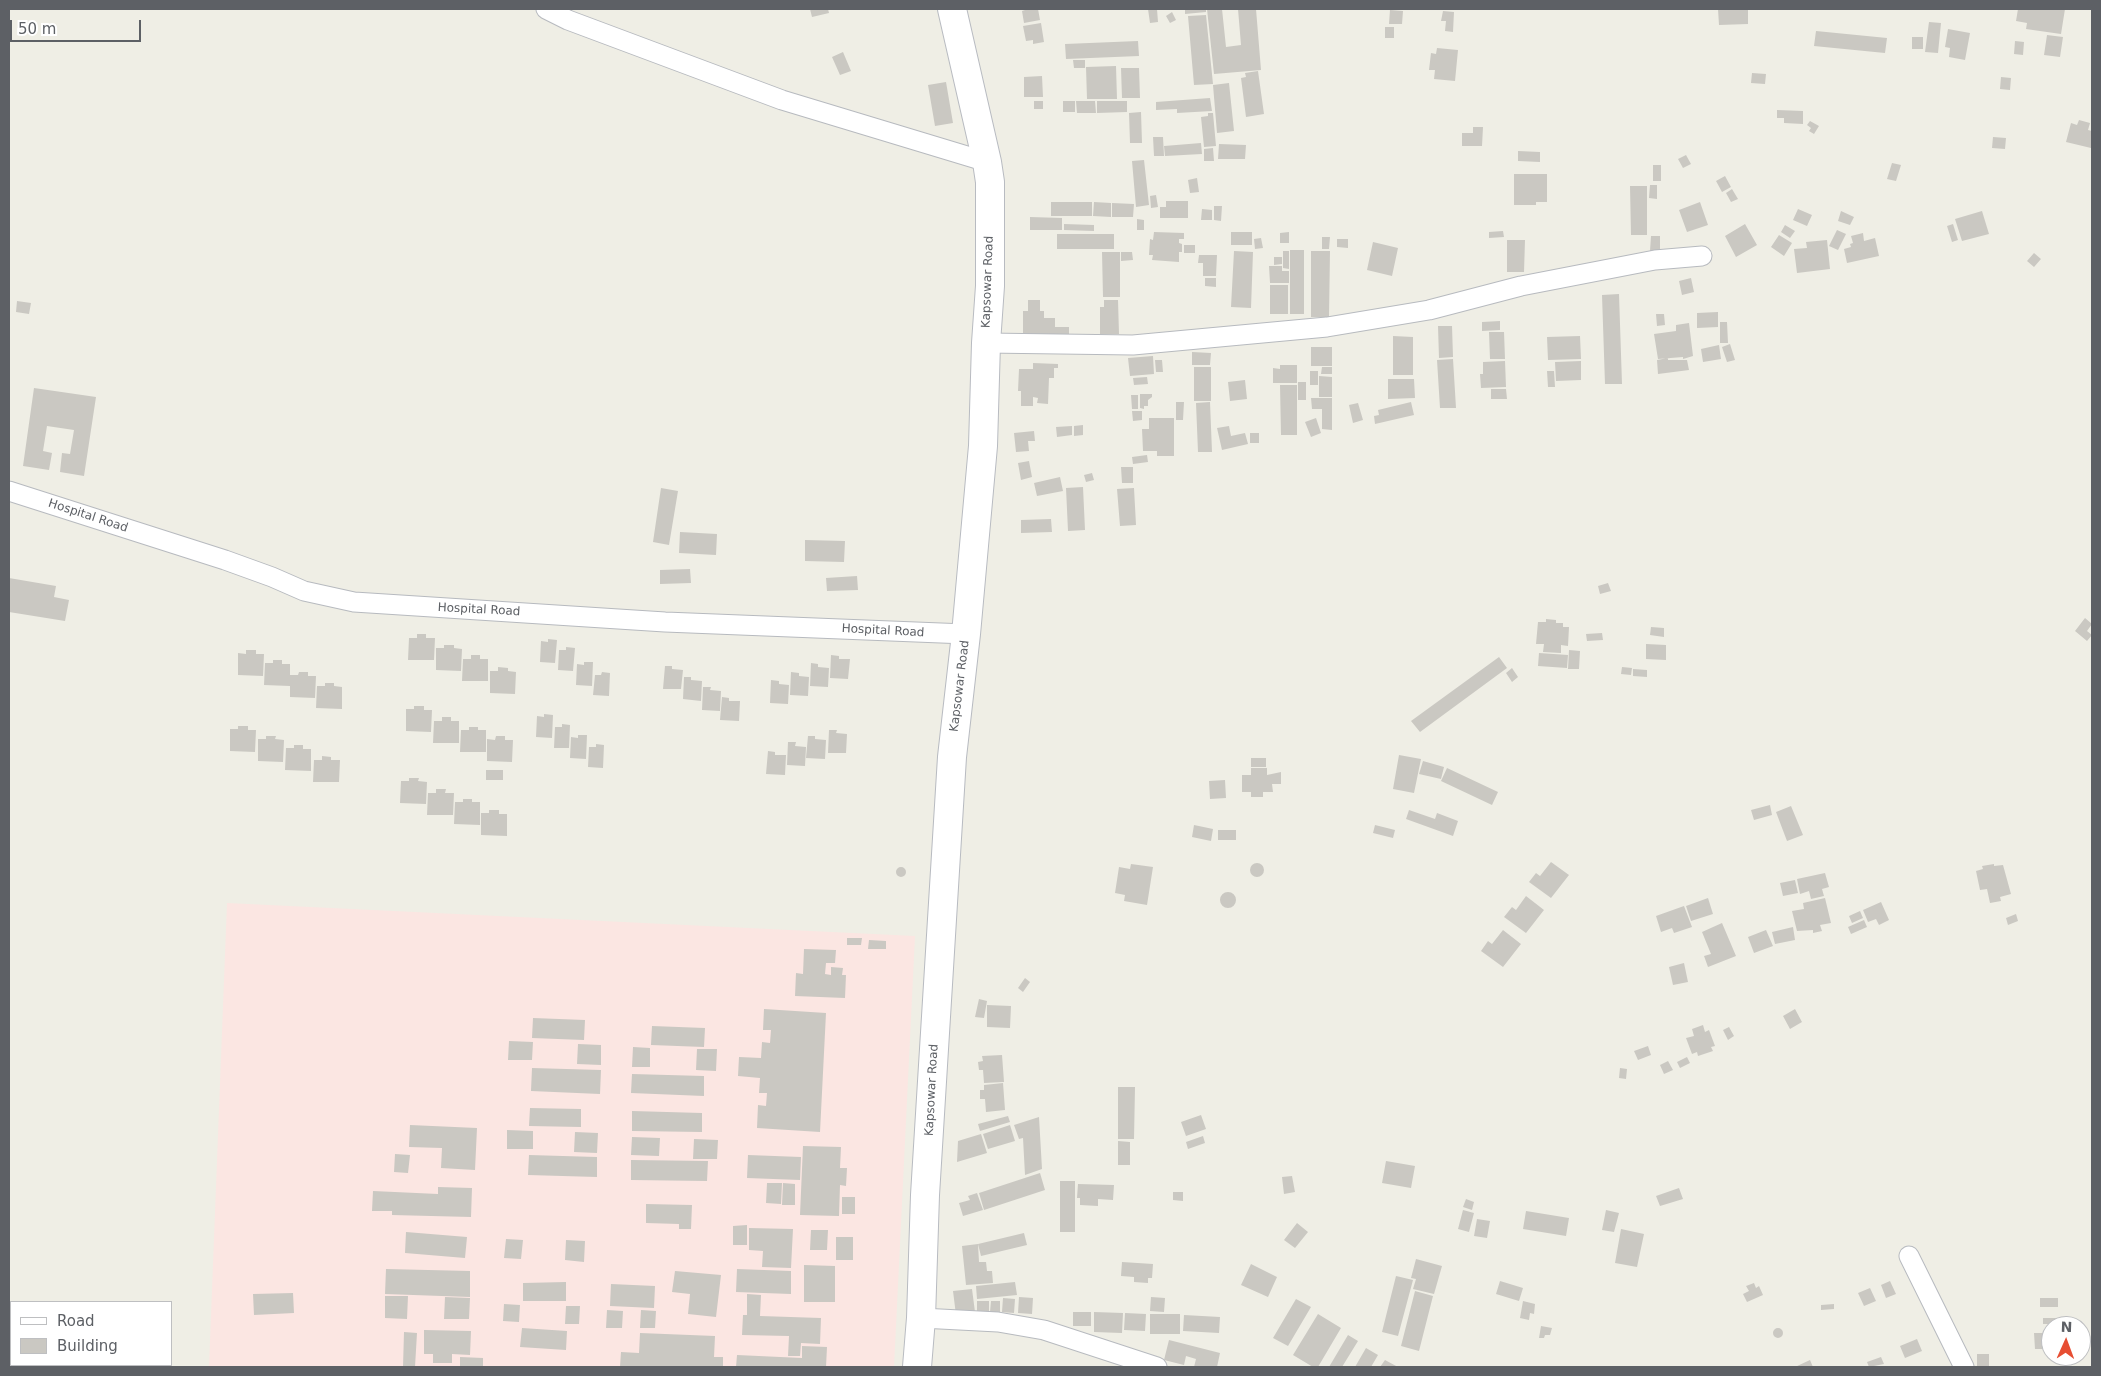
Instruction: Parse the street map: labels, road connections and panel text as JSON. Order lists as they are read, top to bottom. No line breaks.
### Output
{"streets":{"main road":["Kapsowar Road"],"street":["Hospital Road"]},"crossings":[["Kapsowar Road","Hospital Road"]],"legend":["Road","Building"],"scale_bar":"50 m","north":"top"}
